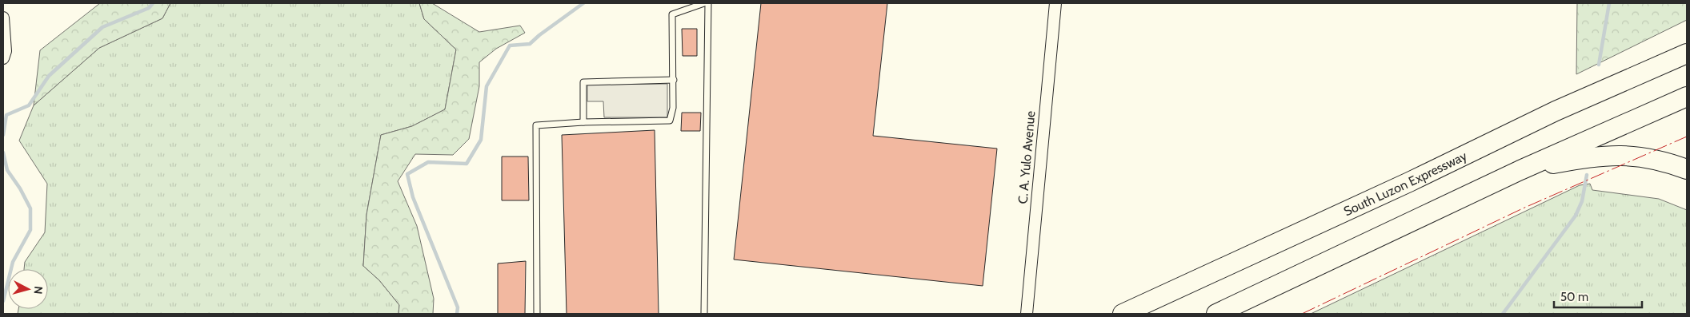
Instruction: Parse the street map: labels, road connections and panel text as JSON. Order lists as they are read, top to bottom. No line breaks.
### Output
{"streets":{"highway":["South Luzon Expressway"],"street":["C. A. Yulo Avenue"]},"scale_bar":"50 m","north":"right"}
